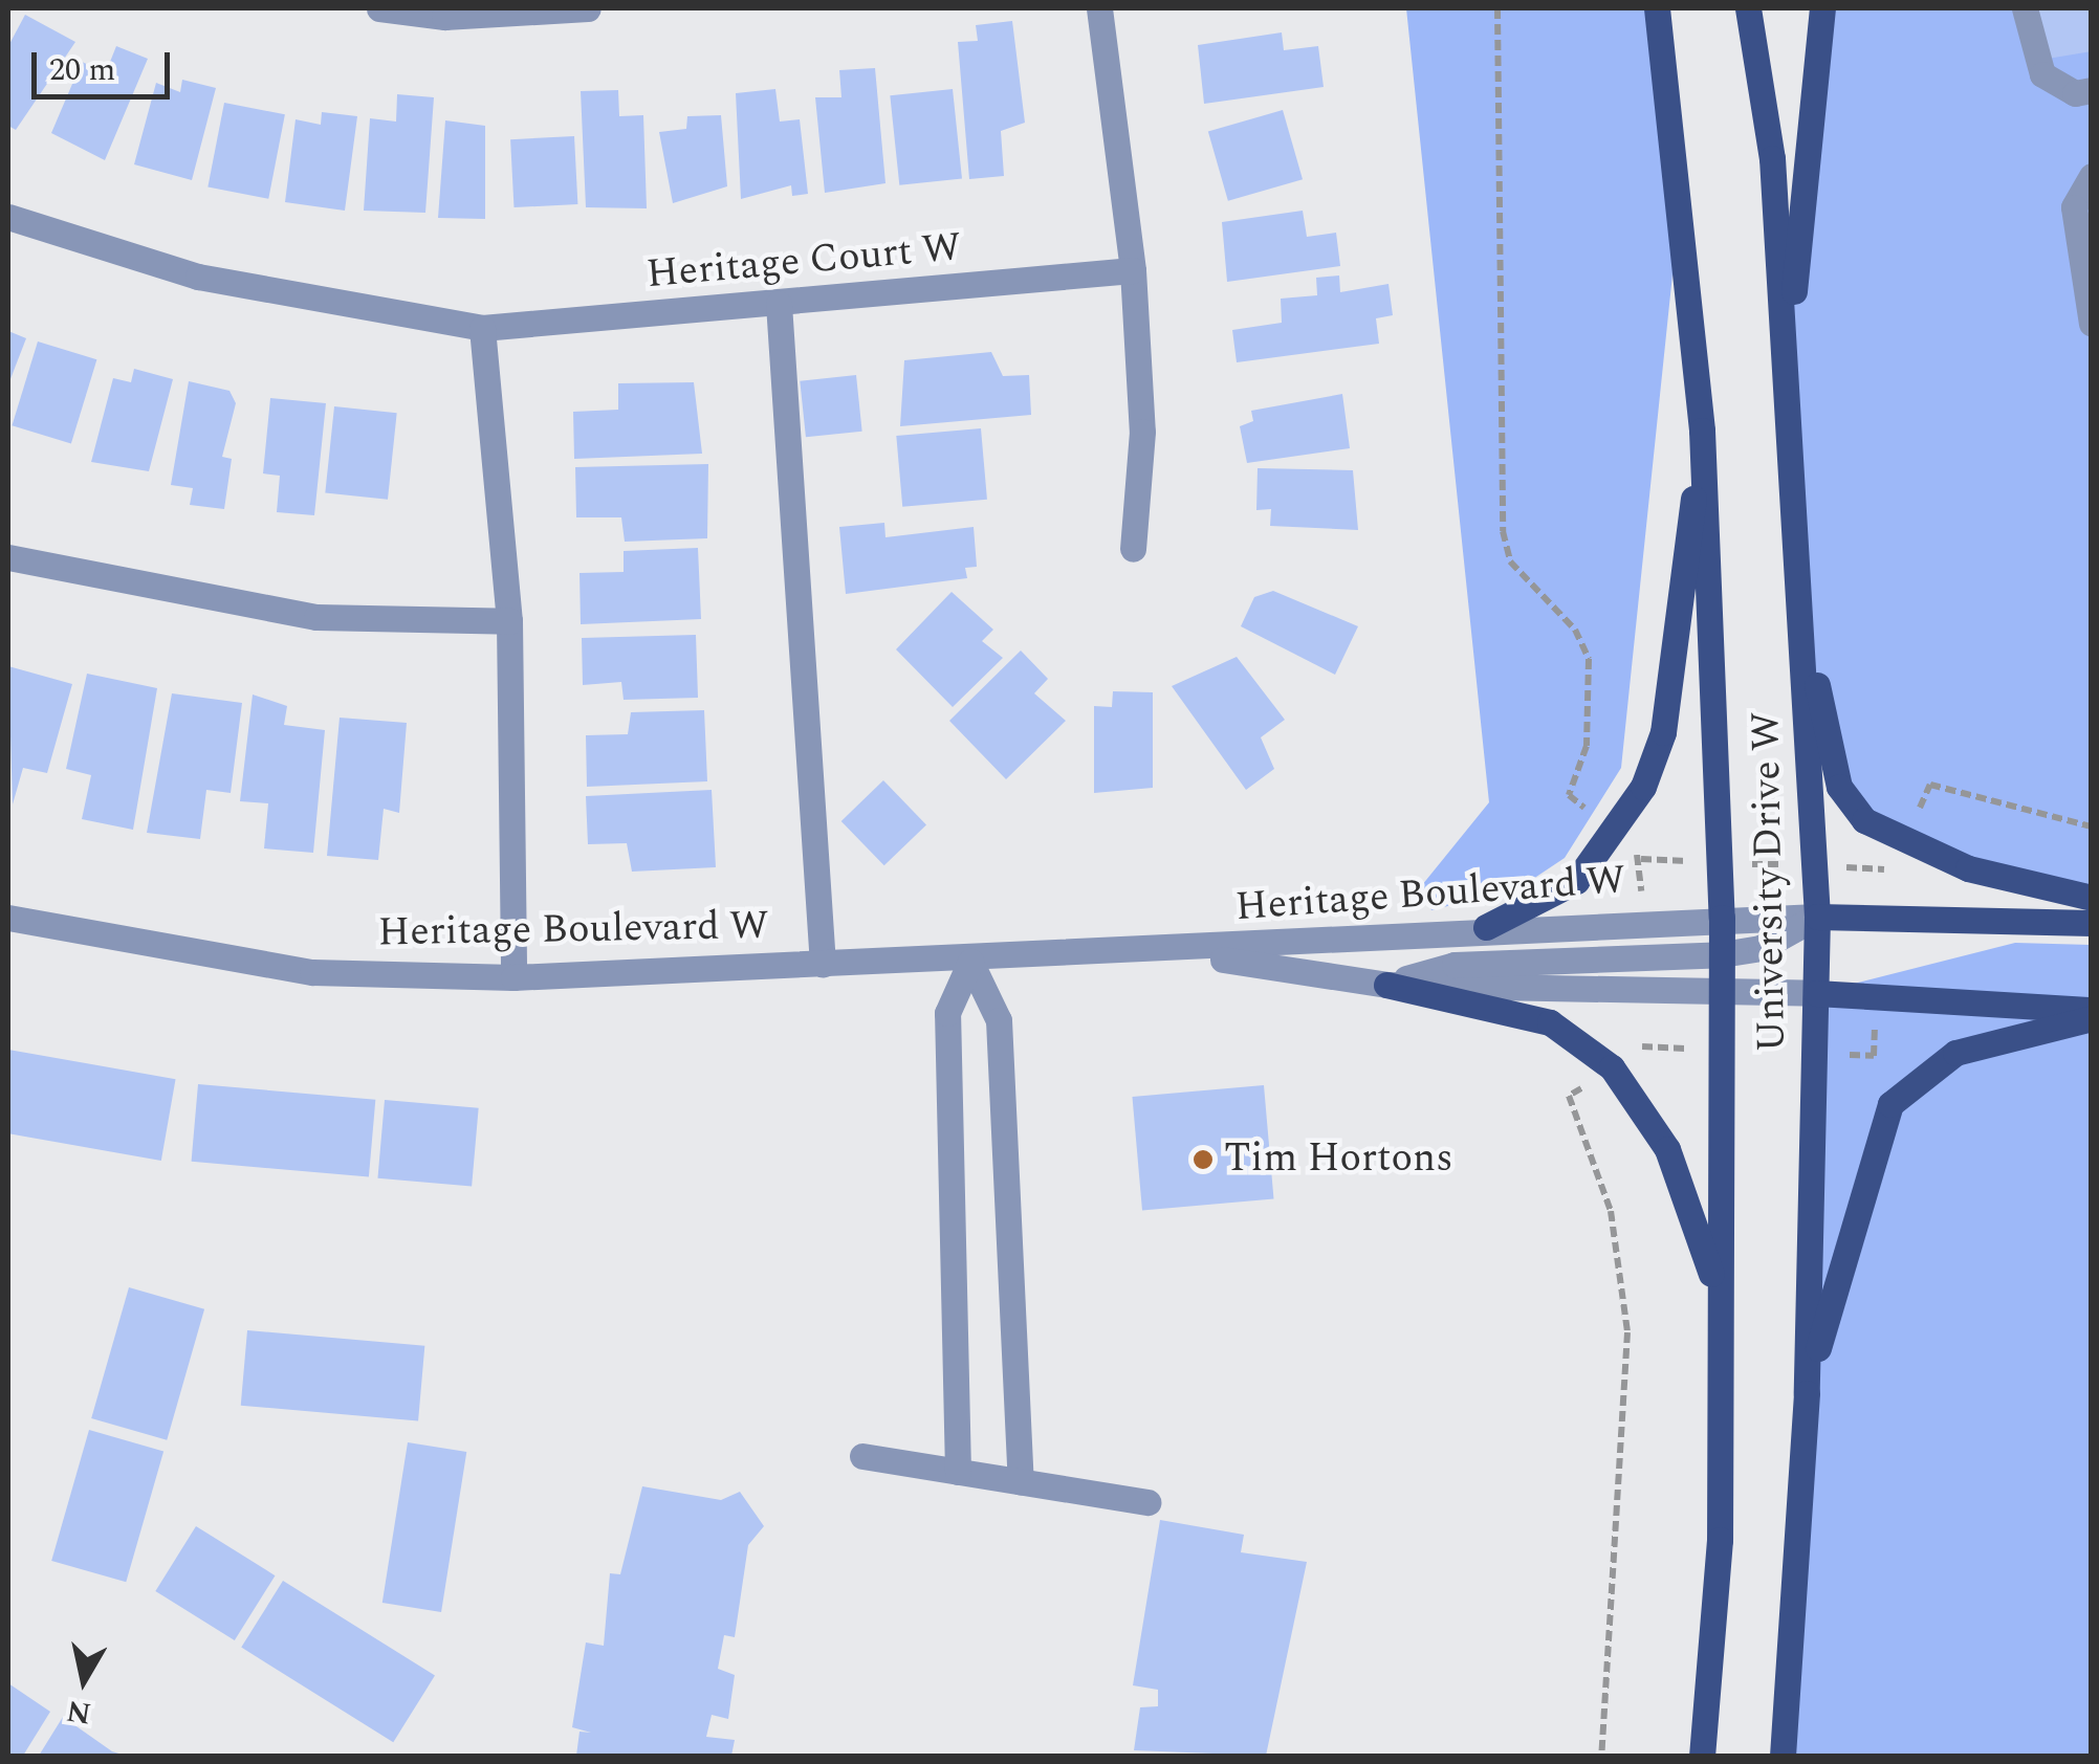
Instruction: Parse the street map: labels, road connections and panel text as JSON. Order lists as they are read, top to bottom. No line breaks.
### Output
{"streets":{"main road":["University Drive W"],"street":["Heritage Court W","Heritage Boulevard W"]},"crossings":[["University Drive W","Heritage Boulevard W"]],"places":["Tim Hortons"],"scale_bar":"20 m","north":"bottom"}
